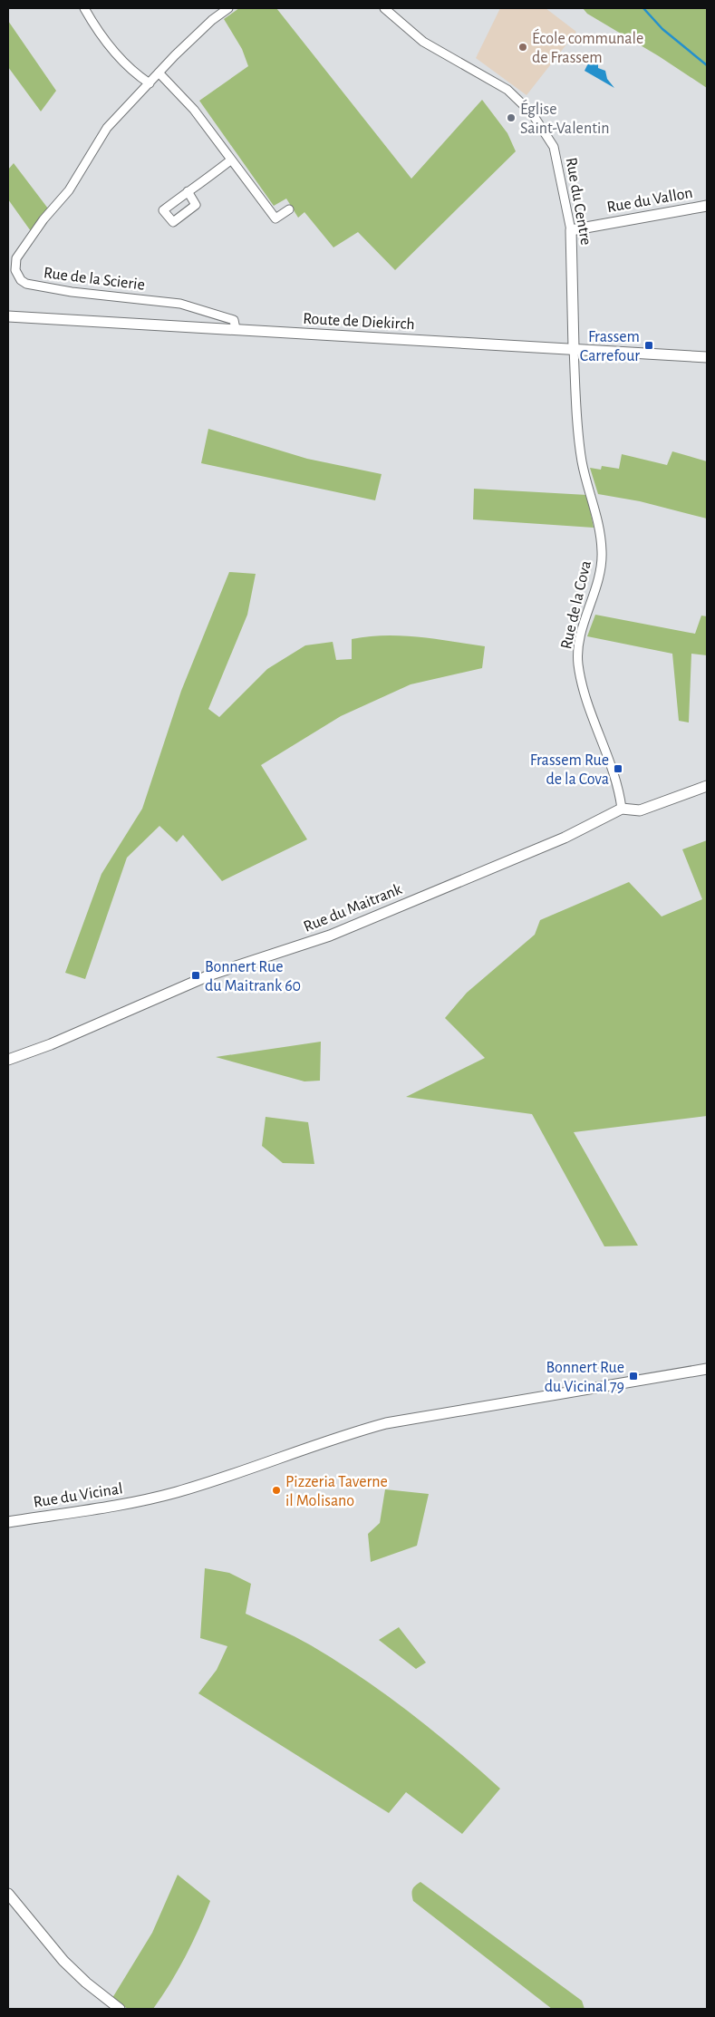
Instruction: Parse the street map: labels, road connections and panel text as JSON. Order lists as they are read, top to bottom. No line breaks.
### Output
{"streets":{"street":["Rue du Vallon","Rue du Centre","Rue de la Scierie","Route de Diekirch","Rue de la Cova","Rue du Maitrank","Rue du Vicinal"]},"crossings":[["Rue du Vallon","Rue du Centre"],["Rue du Centre","Route de Diekirch"],["Rue du Centre","Rue de la Cova"],["Rue de la Scierie","Route de Diekirch"],["Route de Diekirch","Rue de la Cova"],["Rue de la Cova","Rue du Maitrank"]],"places":{"other":["École communale de Frassem","Église Saint-Valentin","Pizzeria Taverne il Molisano"],"transit":["Frassem Carrefour","Frassem Rue de la Cova","Bonnert Rue du Maitrank 60","Bonnert Rue du Vicinal 79"]}}
